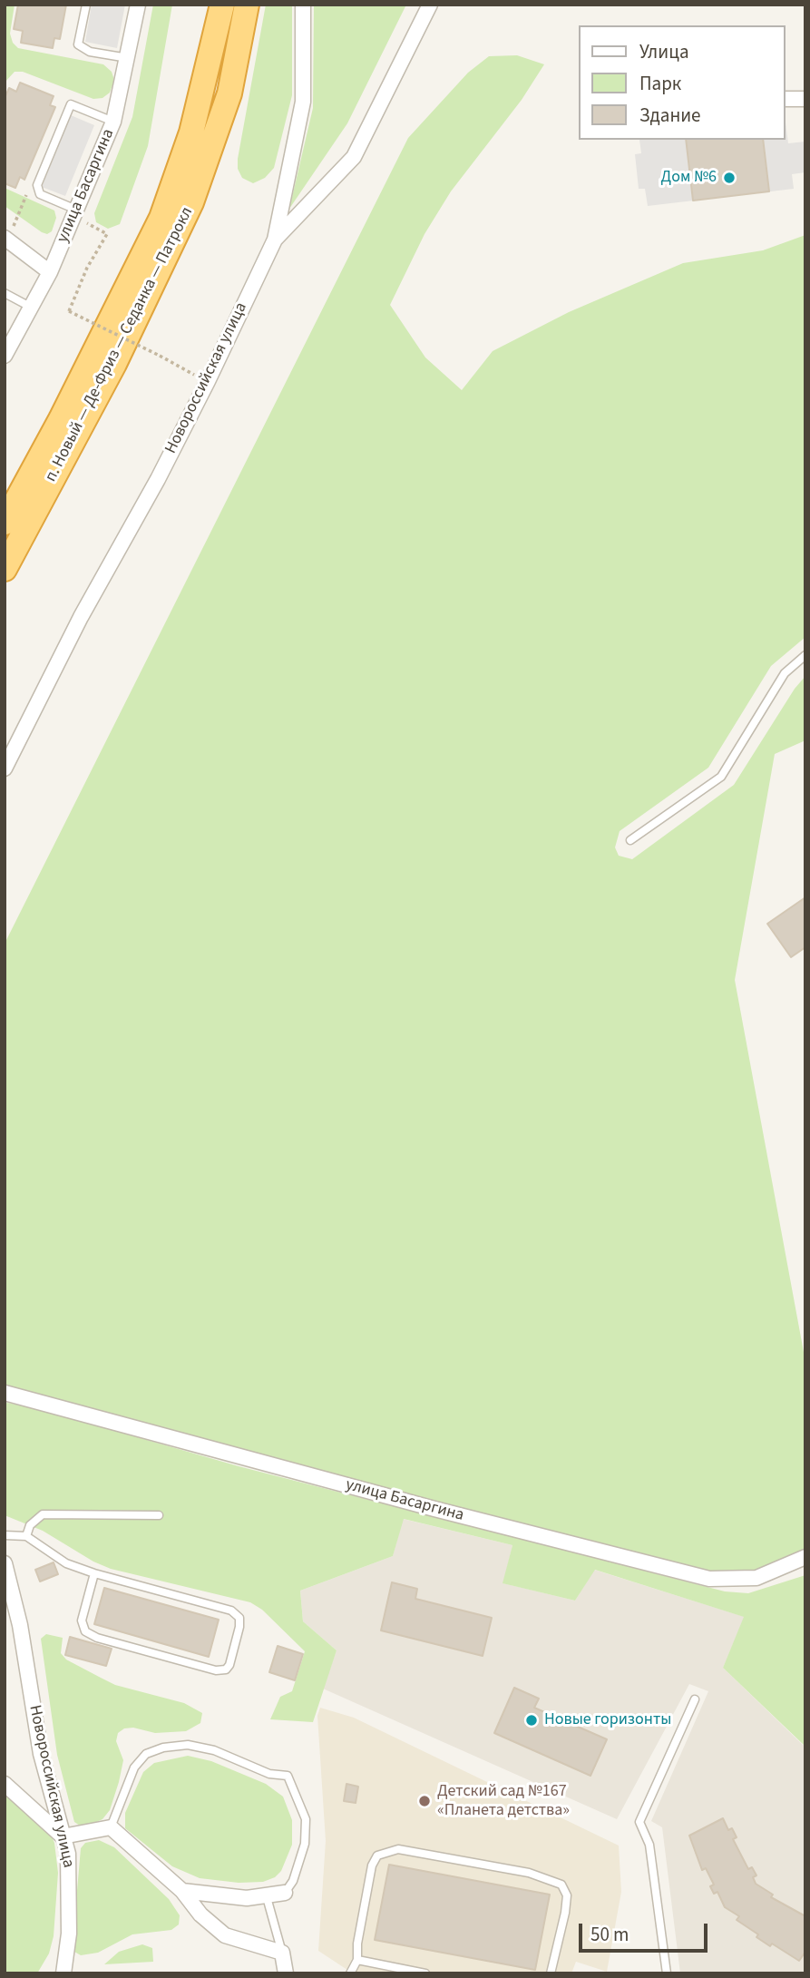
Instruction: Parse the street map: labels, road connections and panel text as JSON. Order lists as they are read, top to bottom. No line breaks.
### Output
{"streets":{"highway":["п. Новый — Де-Фриз — Седанка — Патрокл"],"street":["улица Басаргина","Новороссийская улица"]},"places":["Дом №6","Новые горизонты","Детский сад №167 «Планета детства»"],"legend":["Улица","Парк","Здание"],"scale_bar":"50 m"}
